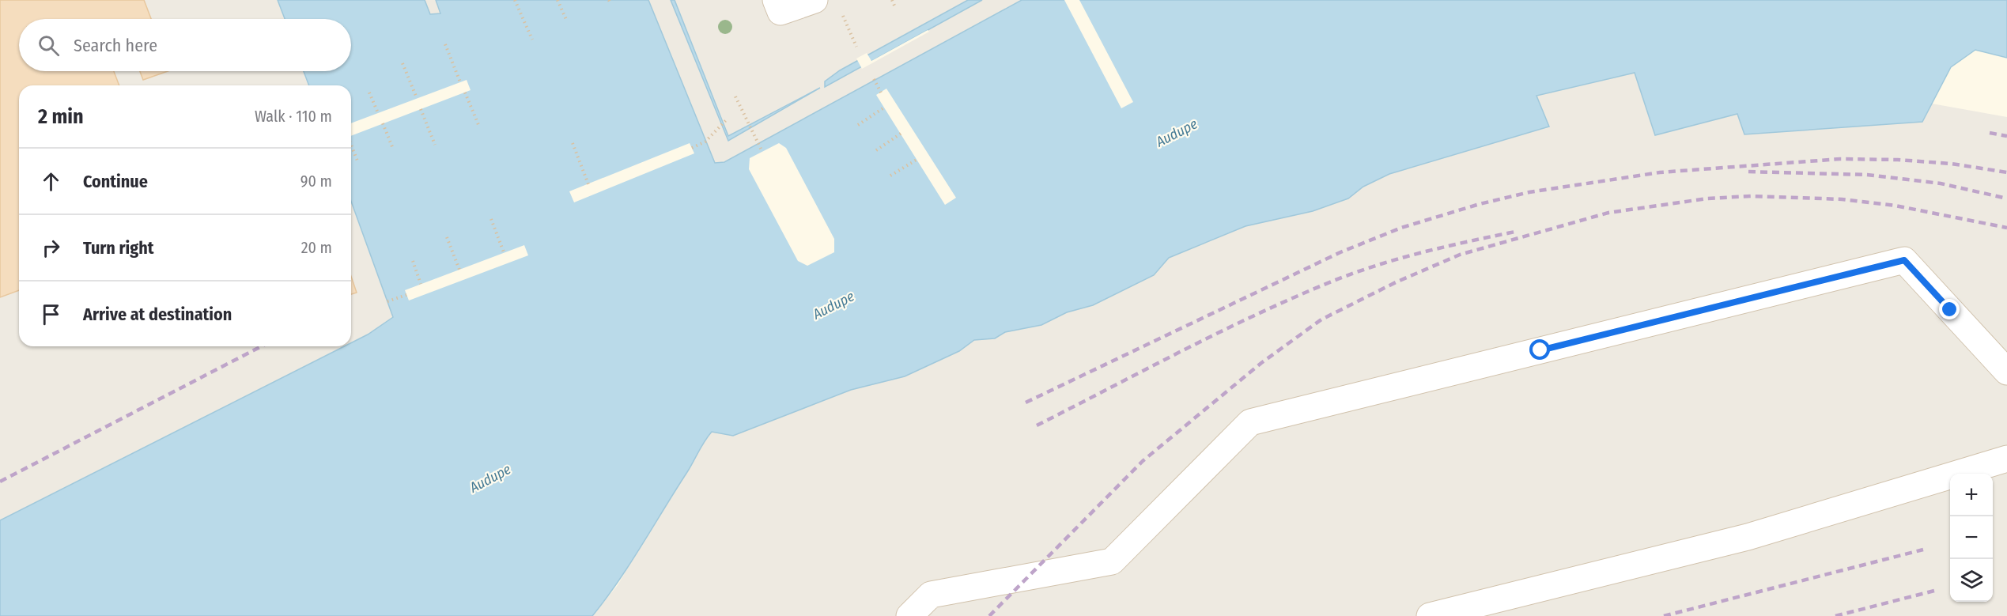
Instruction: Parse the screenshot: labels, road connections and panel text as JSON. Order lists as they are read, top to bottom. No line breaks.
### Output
{"water":["Audupe"],"page":{"search":"Search here","heading":["2 min","Walk · 110 m"],"list":[["Continue","90 m"],["Turn right","20 m"],"Arrive at destination"],"map_buttons":["+","−"]}}
